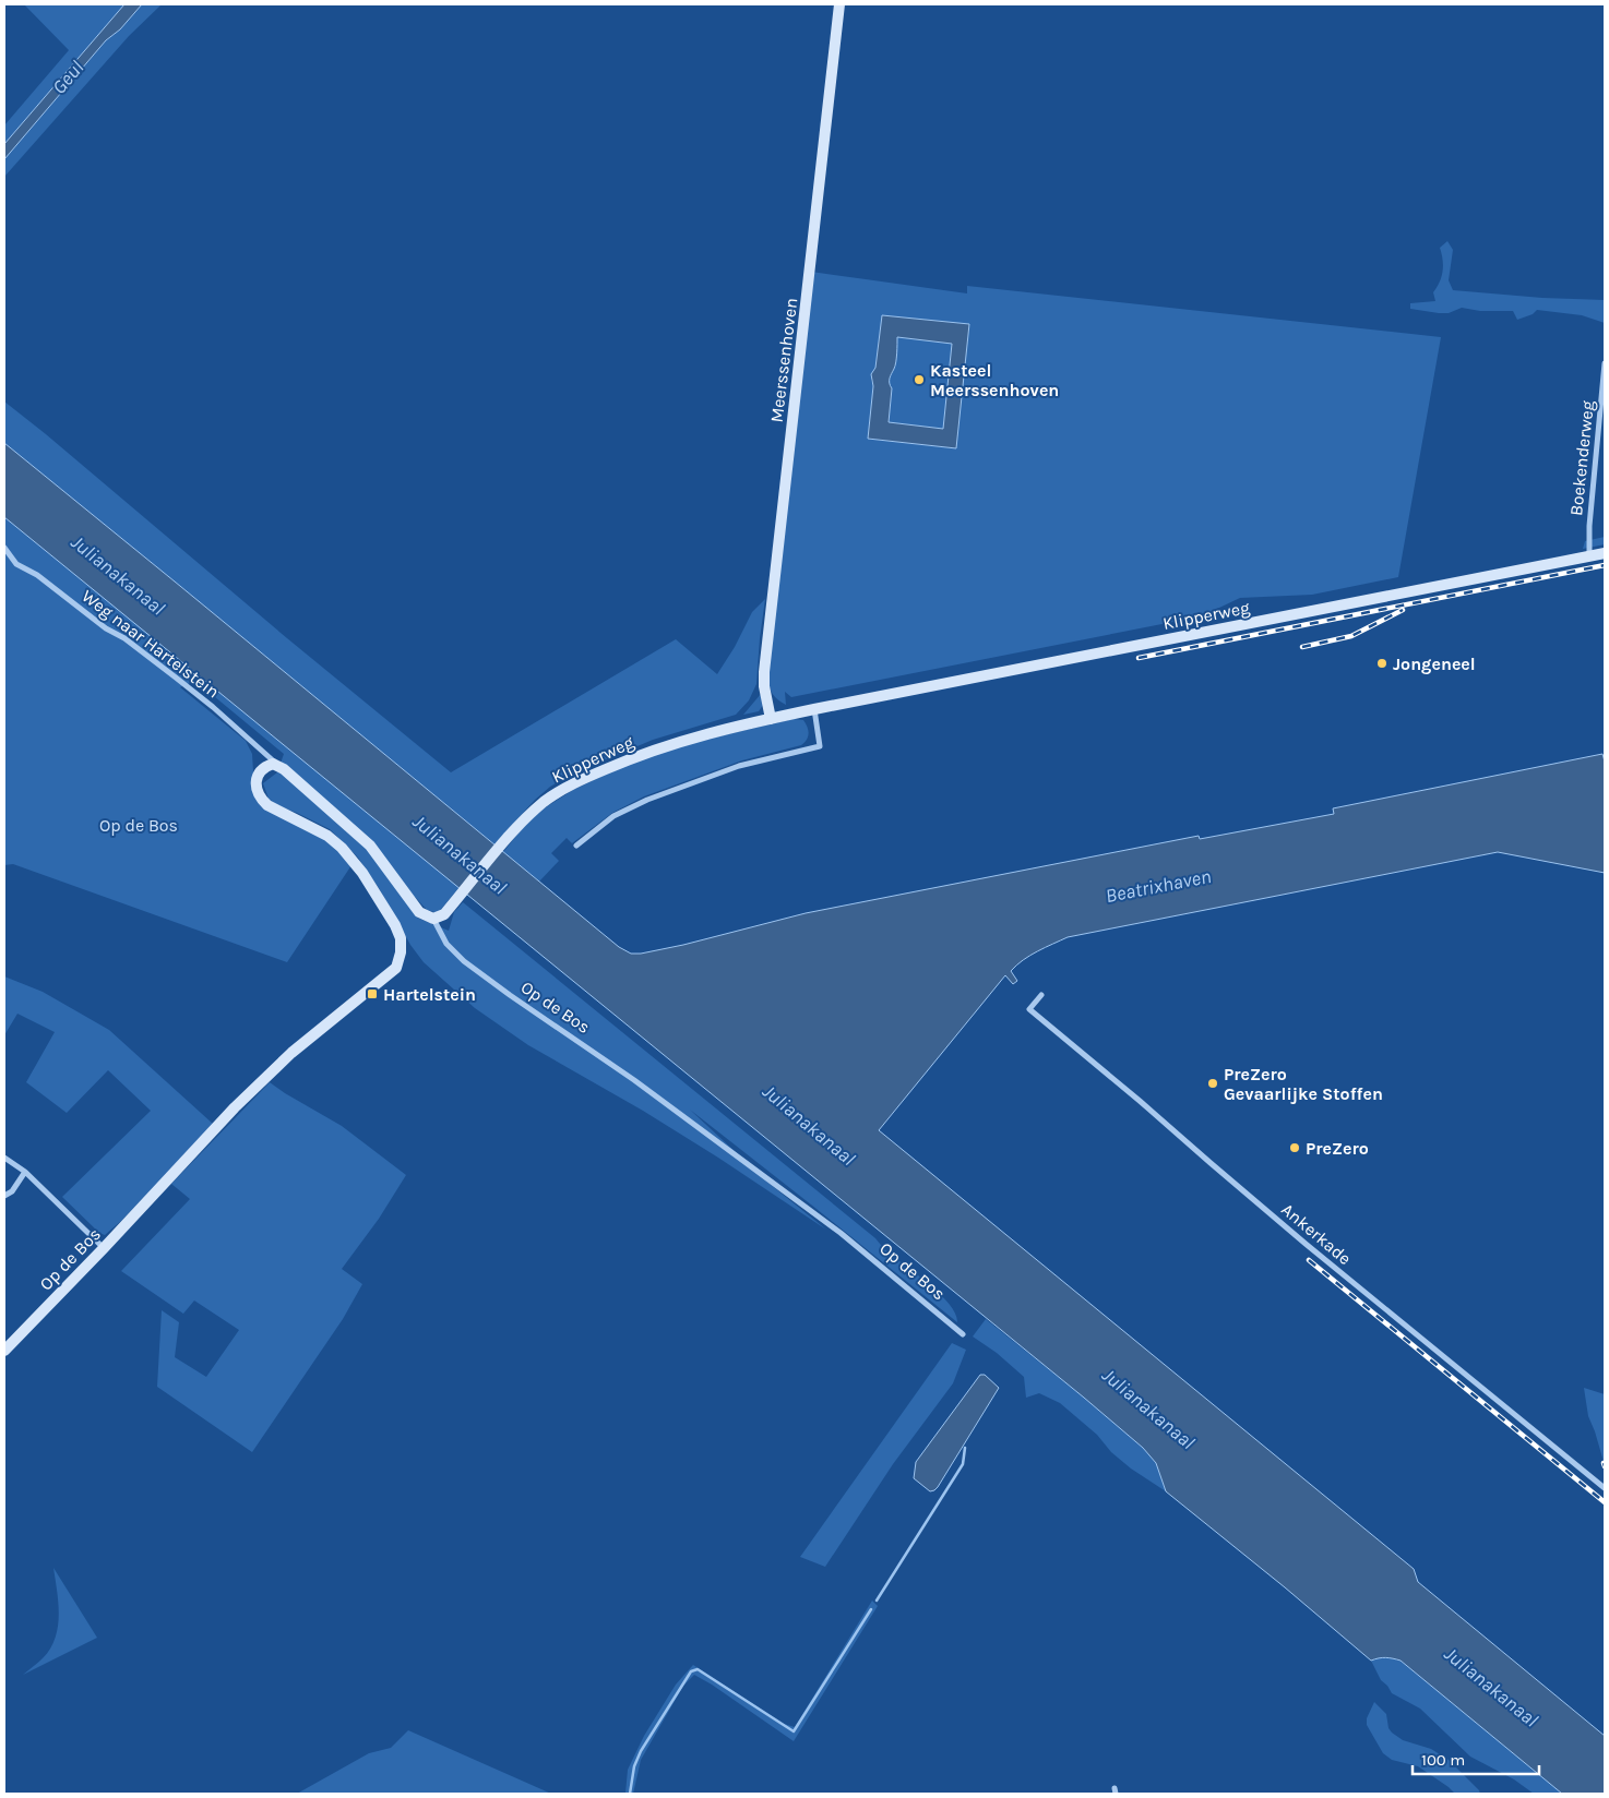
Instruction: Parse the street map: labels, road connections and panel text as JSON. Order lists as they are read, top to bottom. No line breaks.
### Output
{"streets":{"street":["Meerssenhoven","Boekenderweg","Klipperweg","Weg naar Hartelstein","Op de Bos","Ankerkade"]},"crossings":[["Meerssenhoven","Klipperweg"],["Boekenderweg","Klipperweg"],["Klipperweg","Op de Bos"],["Weg naar Hartelstein","Op de Bos"]],"water":["Geul","Julianakanaal","Beatrixhaven"],"parks":["Op de Bos"],"places":{"other":["Kasteel Meerssenhoven","Jongeneel","PreZero Gevaarlijke Stoffen","PreZero"],"transit":["Hartelstein"]},"scale_bar":"100 m"}
